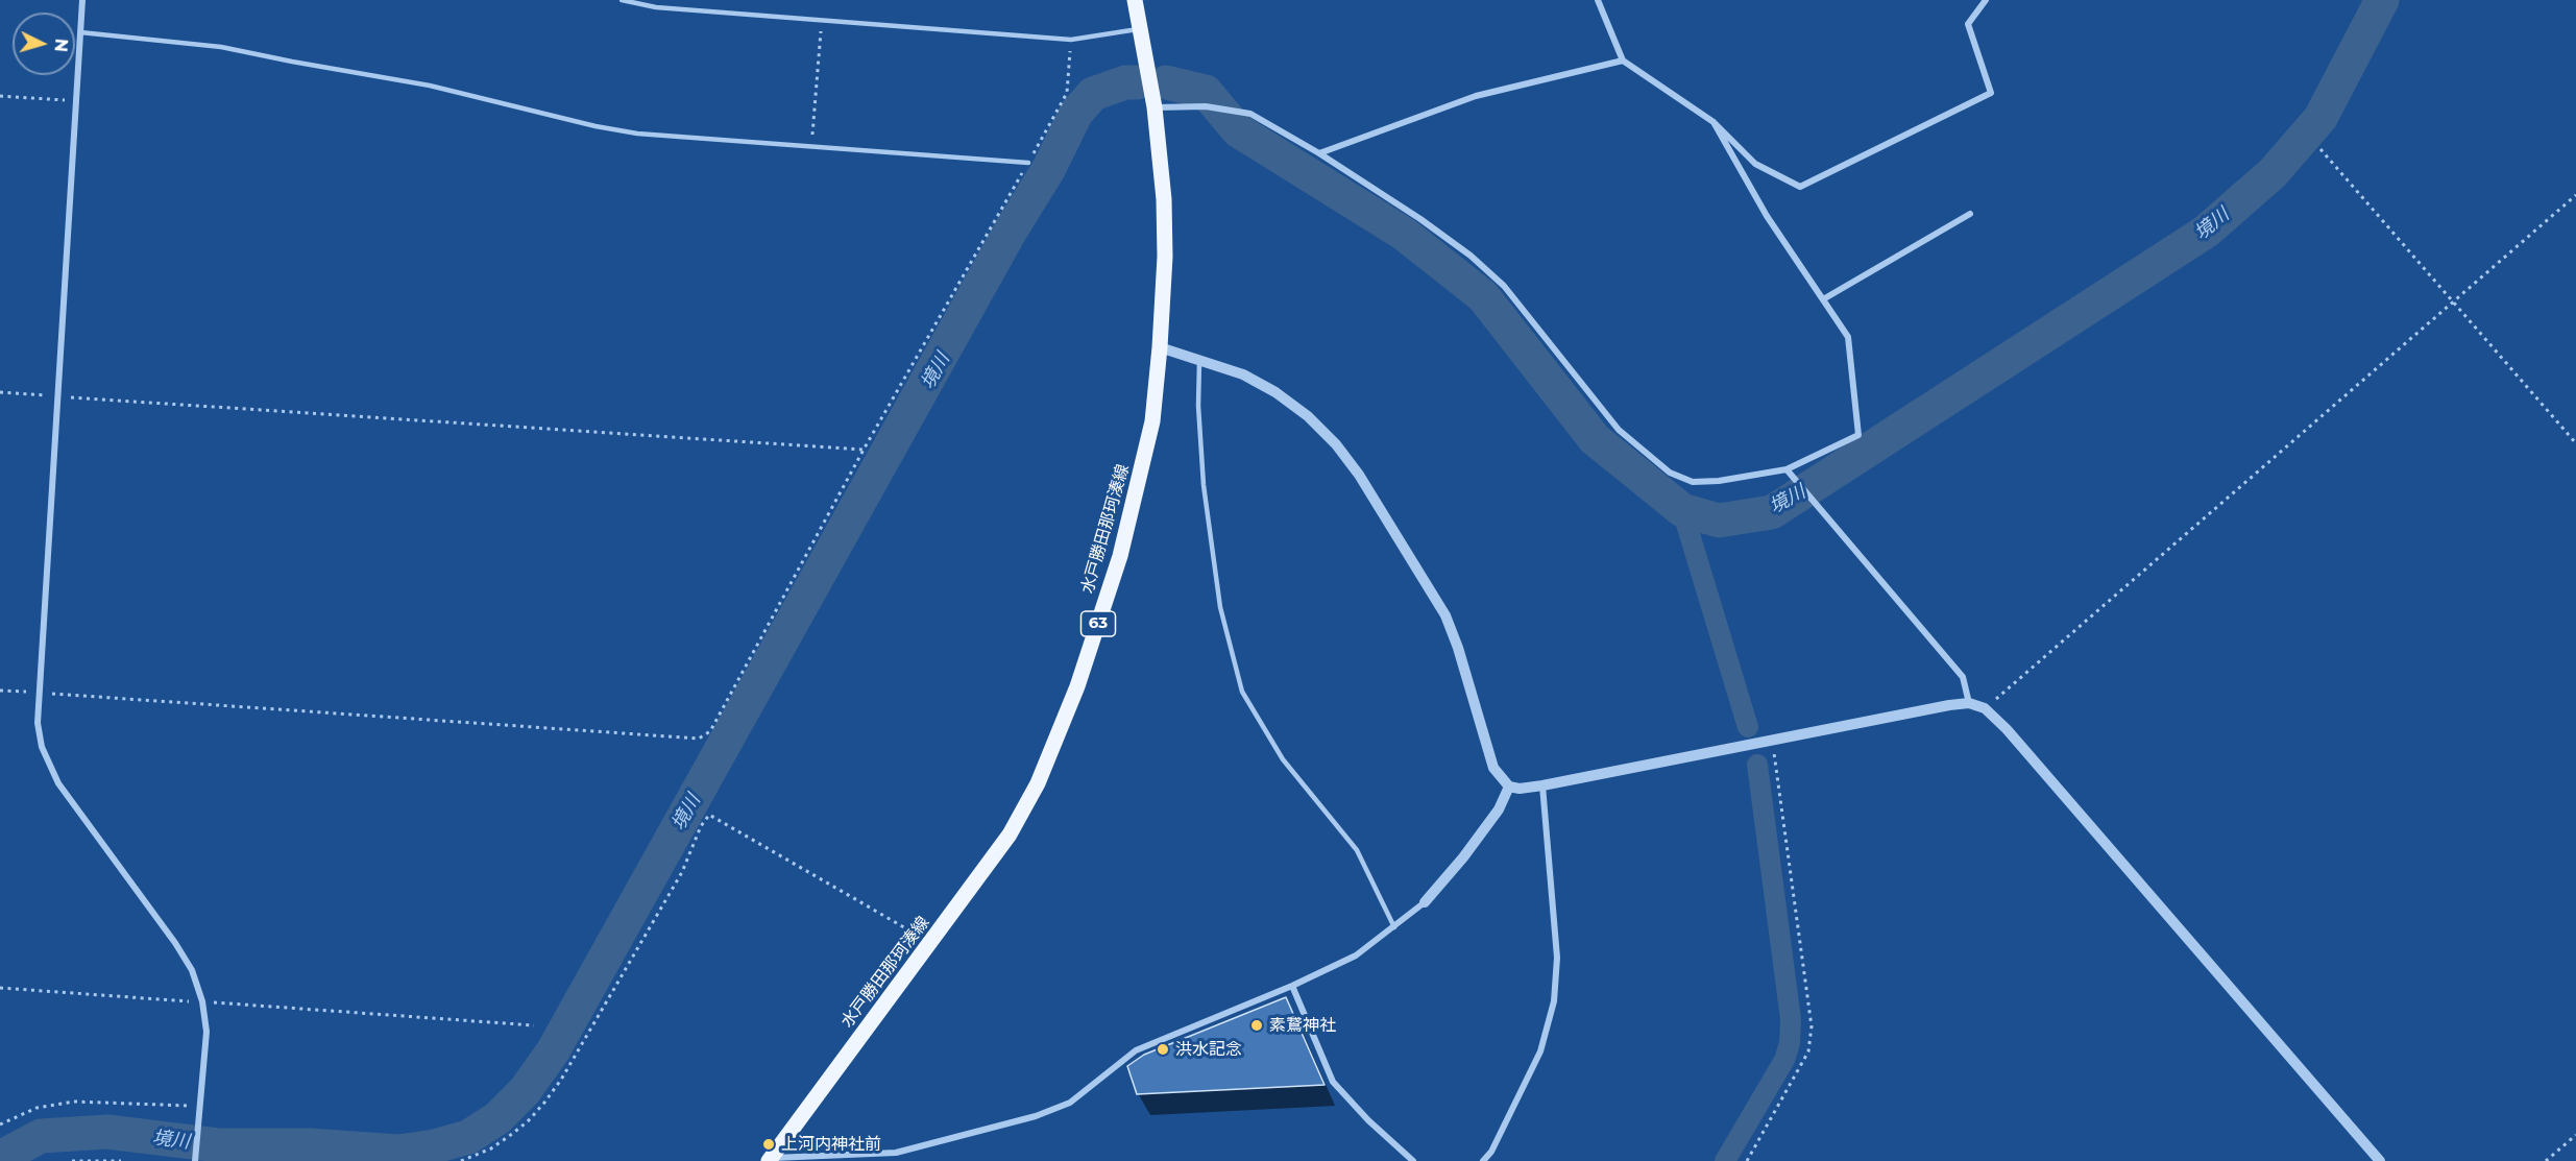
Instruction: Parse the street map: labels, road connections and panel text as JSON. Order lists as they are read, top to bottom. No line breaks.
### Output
{"streets":{"main road":["水戸勝田那珂湊線","63"]},"water":["境川"],"places":["素鵞神社","洪水記念","上河内神社前"],"north":"right"}
